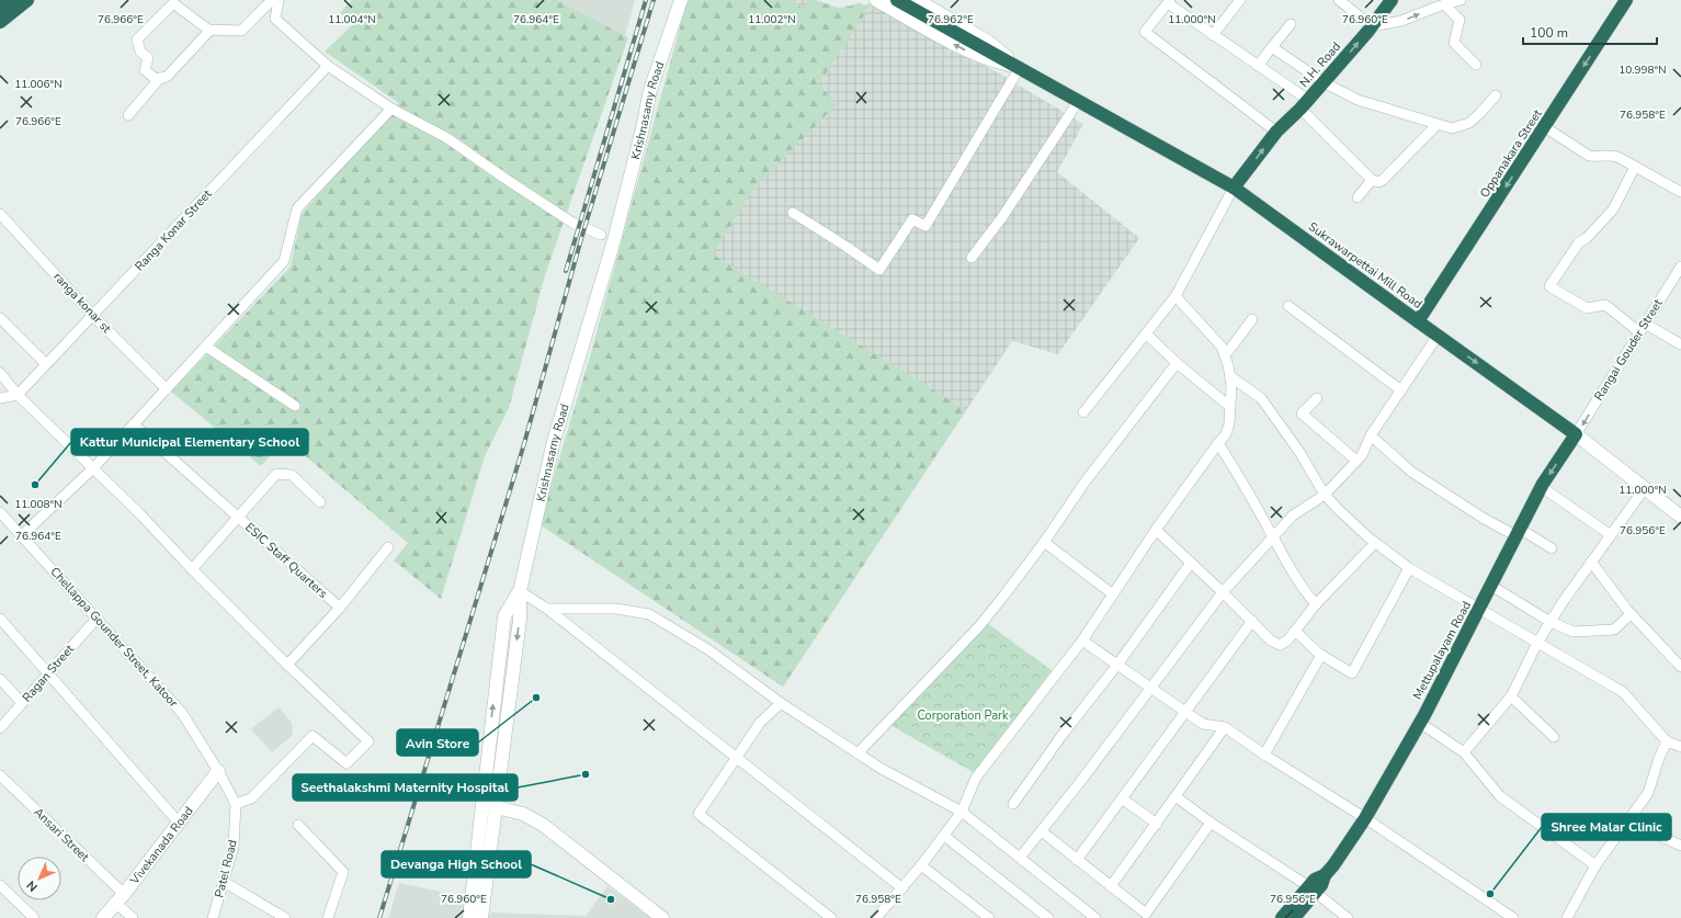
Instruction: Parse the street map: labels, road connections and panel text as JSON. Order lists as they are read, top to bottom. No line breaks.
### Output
{"streets":{"highway":["N.H. Road","Oppanakara Street","Sukrawarpettai Mill Road","Mettupalayam Road"],"main road":["Krishnasamy Road","Vivekanada Road"],"street":["Ranga Konar Street","ranga konar st","Rangai Gouder Street","ESIC Staff Quarters","Chellappa Gounder Street, Katoor","Ragan Street","Ansari Street","Patel Road"]},"crossings":[["N.H. Road","Sukrawarpettai Mill Road"],["Oppanakara Street","Sukrawarpettai Mill Road"],["Ranga Konar Street","ranga konar st"],["Sukrawarpettai Mill Road","Rangai Gouder Street"],["Sukrawarpettai Mill Road","Mettupalayam Road"],["Rangai Gouder Street","Mettupalayam Road"],["Chellappa Gounder Street, Katoor","Ragan Street"],["Chellappa Gounder Street, Katoor","Vivekanada Road"],["Ansari Street","Vivekanada Road"]],"one_way":["N.H. Road","Oppanakara Street","Rangai Gouder Street"],"parks":["Corporation Park"],"places":["Kattur Municipal Elementary School","Avin Store","Seethalakshmi Maternity Hospital","Shree Malar Clinic","Devanga High School"],"scale_bar":"100 m","north":"bottom left","coordinates":["76.966°E","11.004°N","76.964°E","11.002°N","76.962°E","11.000°N","76.960°E","10.998°N","11.006°N","76.958°E","11.008°N","76.956°E"]}
